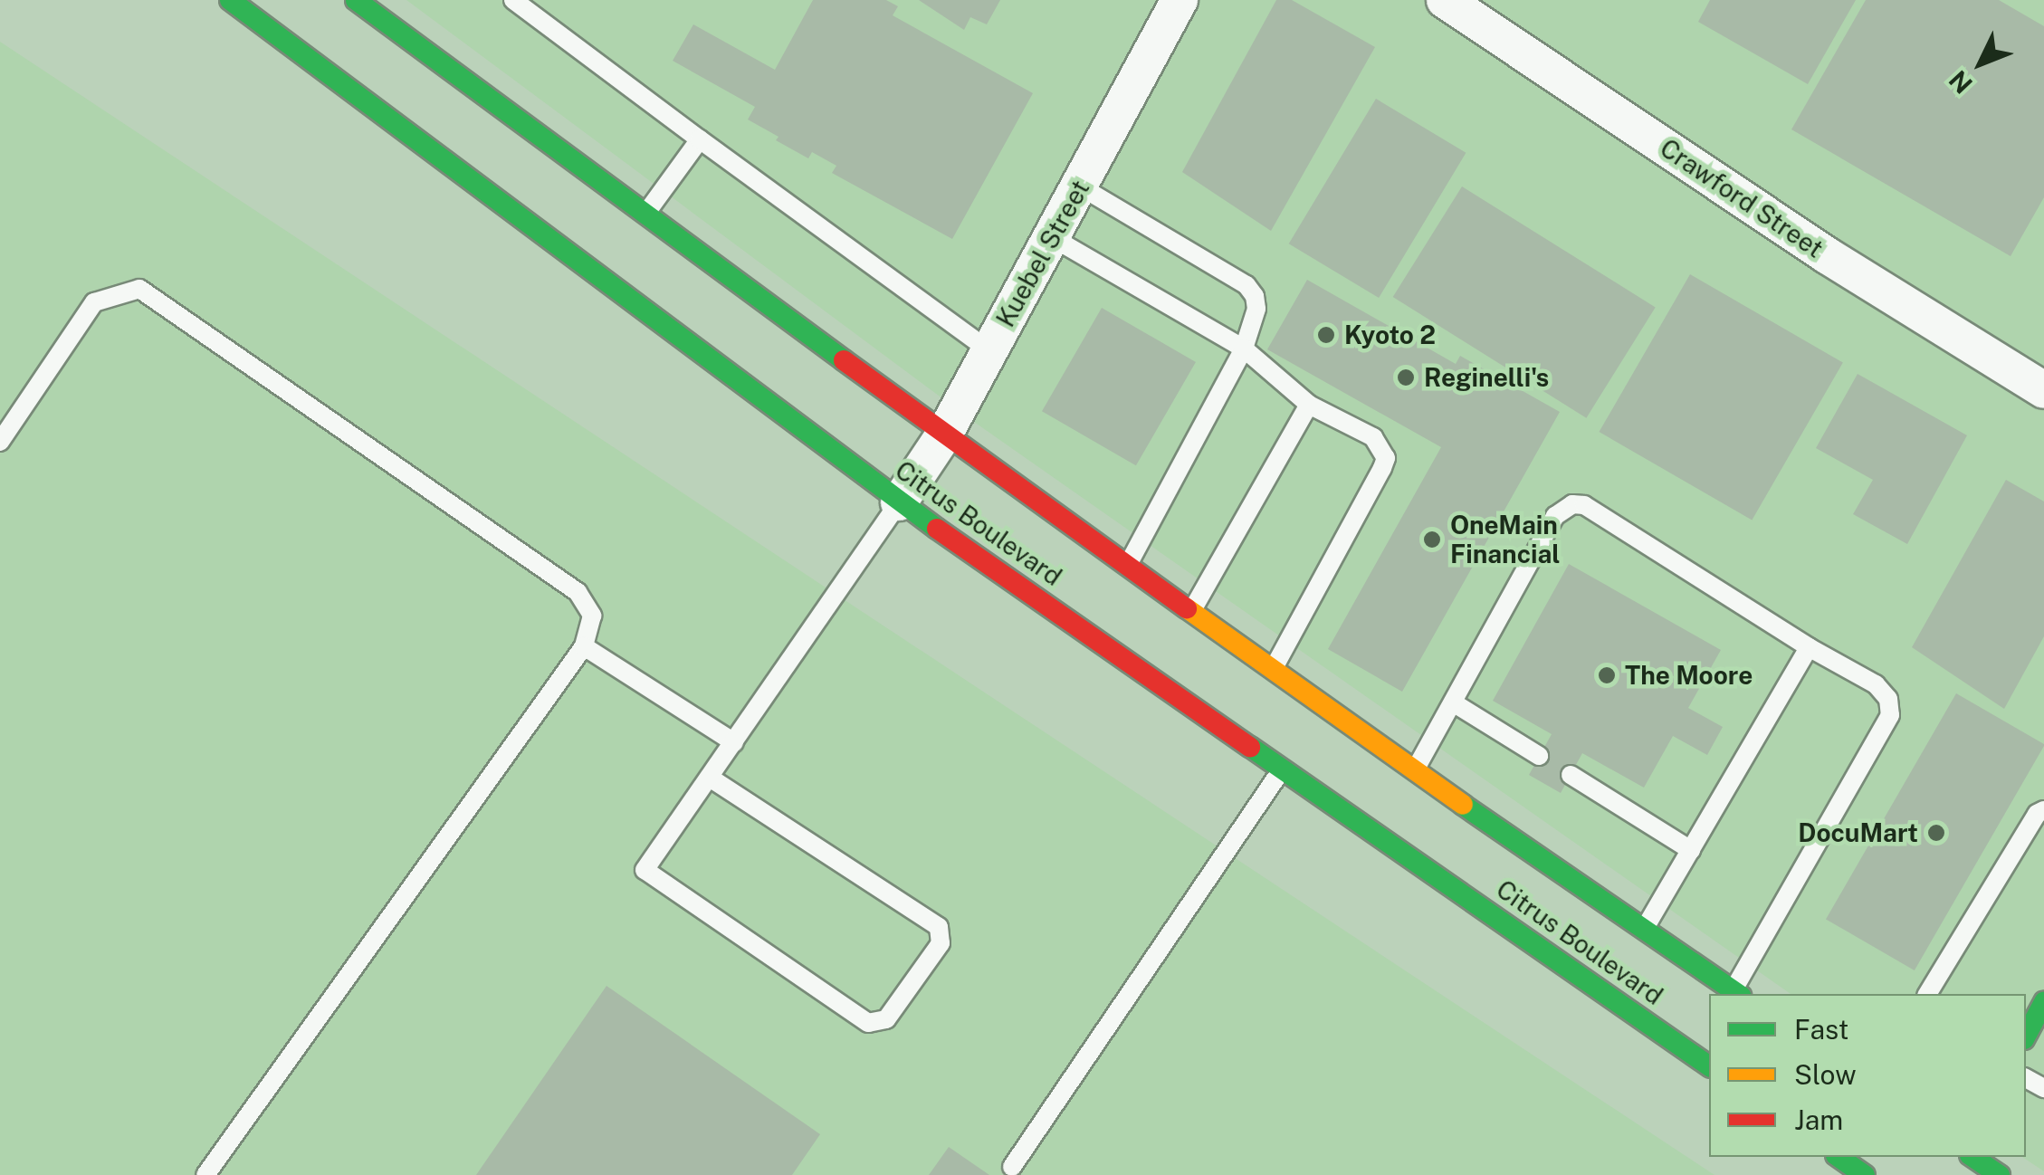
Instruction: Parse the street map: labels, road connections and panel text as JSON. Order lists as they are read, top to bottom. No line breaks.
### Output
{"streets":{"street":["Crawford Street","Kuebel Street","Citrus Boulevard"]},"crossings":[["Kuebel Street","Citrus Boulevard"]],"places":["Kyoto 2","Reginelli's","OneMain Financial","The Moore","DocuMart"],"legend":["Fast","Slow","Jam"],"north":"bottom left"}
